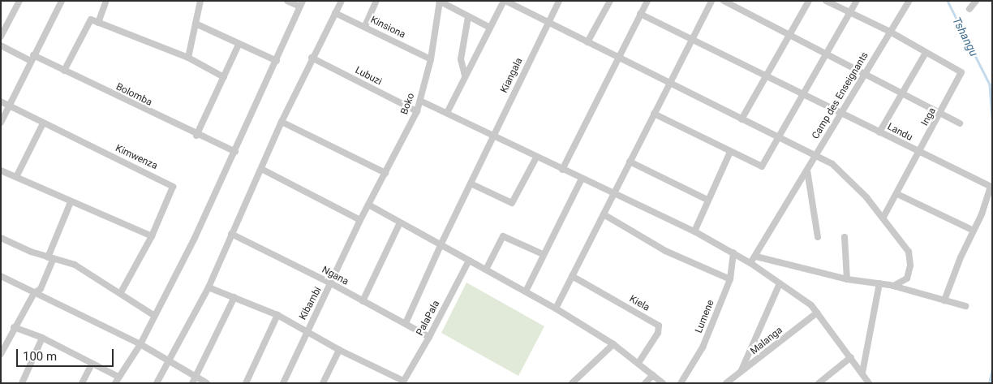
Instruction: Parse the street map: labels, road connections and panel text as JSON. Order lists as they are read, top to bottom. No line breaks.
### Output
{"streets":{"street":["Kinsiona","Kiangala","Lubuzi","Bolomba","Camp des Enseignants","Boko","Inga","Landu","Kimwenza","Ngana","Kibambi","Kiela","Lumene","PalaPala","Malanga"]},"crossings":[["Kinsiona","Boko"],["Lubuzi","Boko"],["Camp des Enseignants","Landu"],["Boko","Kibambi"],["Inga","Landu"],["Ngana","Kibambi"],["Ngana","PalaPala"]],"water":["Tshangu"],"scale_bar":"100 m"}
